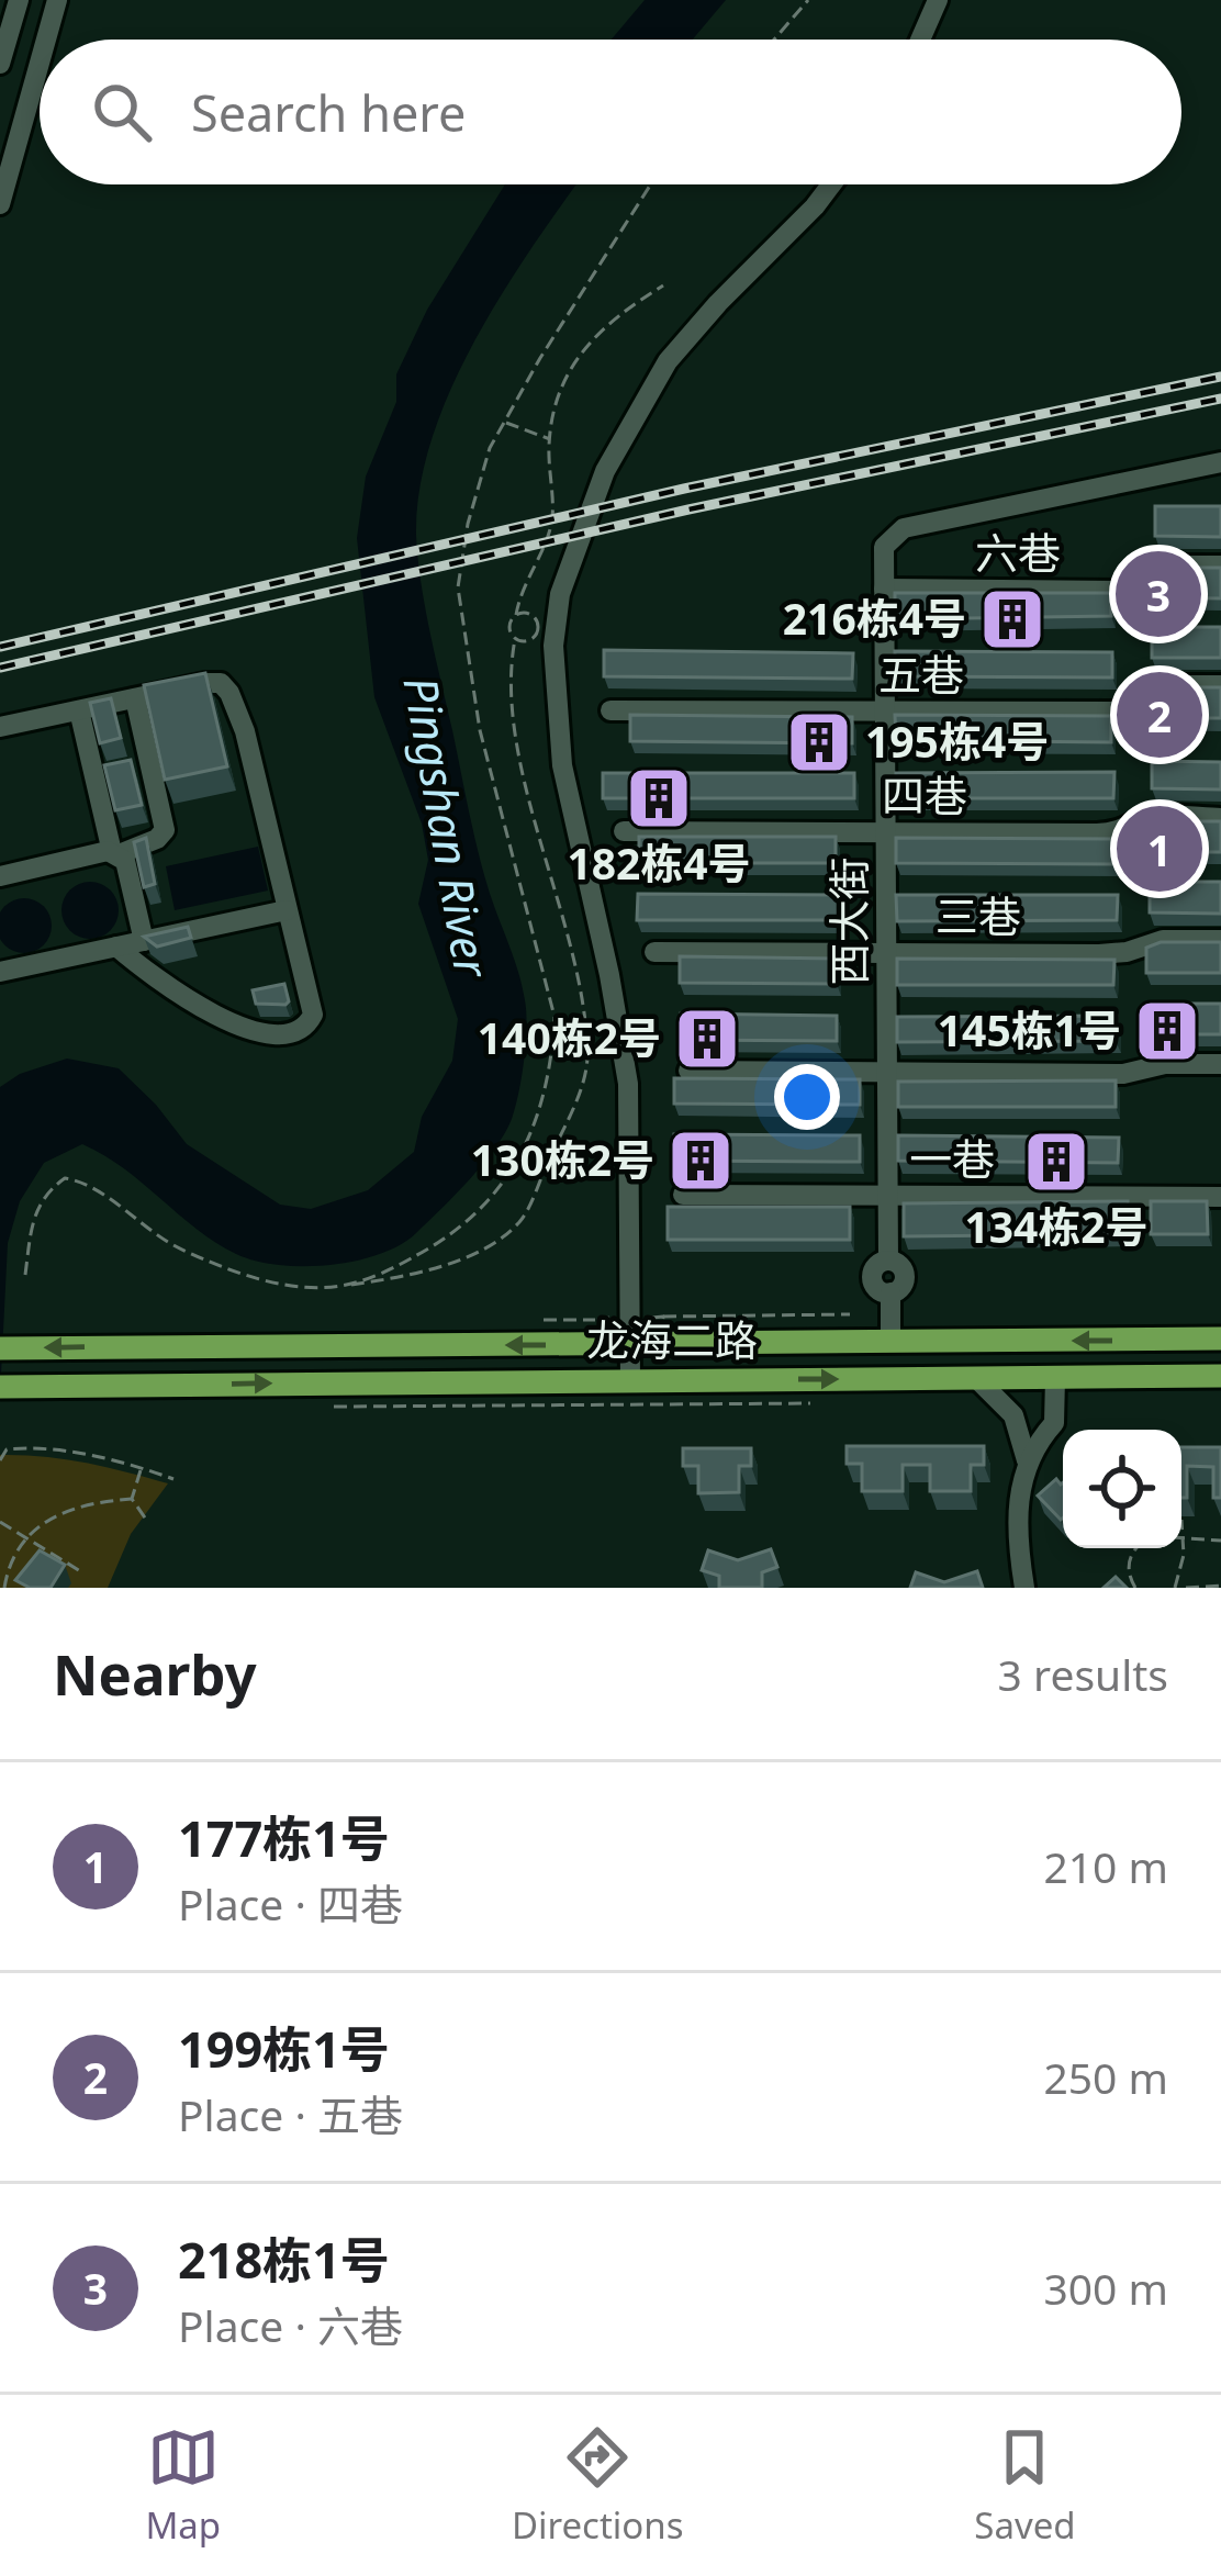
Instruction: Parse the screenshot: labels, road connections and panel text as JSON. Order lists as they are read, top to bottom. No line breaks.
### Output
{"streets":{"main road":["龙海二路"],"street":["六巷","五巷","四巷","三巷","西大街","一巷"]},"crossings":[["六巷","西大街"],["五巷","西大街"],["四巷","西大街"],["三巷","西大街"],["西大街","一巷"],["西大街","龙海二路"]],"water":["Pingshan River"],"places":{"building":["216栋4号","195栋4号","182栋4号","145栋1号","140栋2号","130栋2号","134栋2号"]},"page":{"search":"Search here","pins":["3","2","1"],"heading":["Nearby","3 results"],"list":[{"mark":"1","name":"177栋1号","note":"Place · 四巷","value":"210 m"},{"mark":"2","name":"199栋1号","note":"Place · 五巷","value":"250 m"},{"mark":"3","name":"218栋1号","note":"Place · 六巷","value":"300 m"}],"nav":["Map","Directions","Saved"]}}
